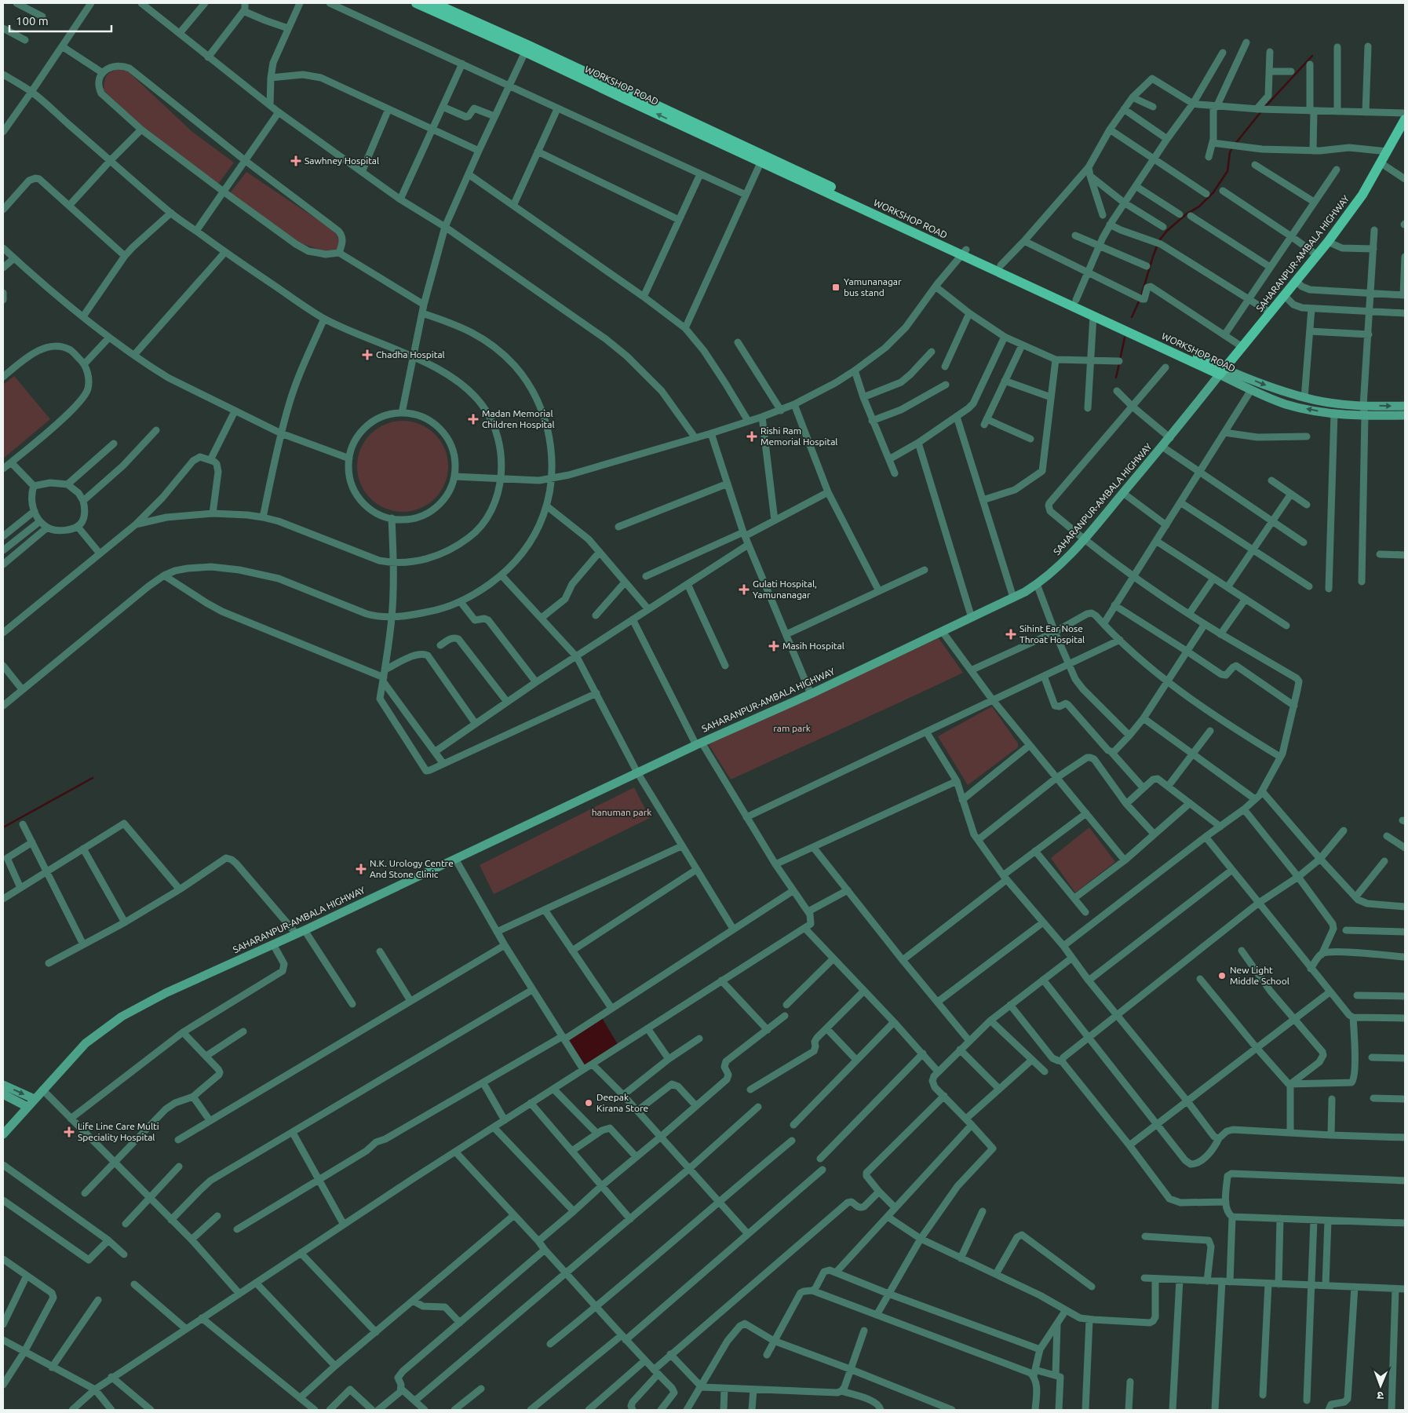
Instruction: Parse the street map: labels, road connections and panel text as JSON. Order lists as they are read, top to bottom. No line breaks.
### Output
{"streets":{"main road":["WORKSHOP ROAD","SAHARANPUR-AMBALA HIGHWAY"]},"crossings":[["WORKSHOP ROAD","SAHARANPUR-AMBALA HIGHWAY"]],"parks":["ram park","hanuman park"],"places":{"health":["Sawhney Hospital","Chadha Hospital","Madan Memorial Children Hospital","Rishi Ram Memorial Hospital","Gulati Hospital, Yamunanagar","Sihint Ear Nose Throat Hospital","Masih Hospital","N.K. Urology Centre And Stone Clinic","Life Line Care Multi Speciality Hospital"],"transit":["Yamunanagar bus stand"],"other":["New Light Middle School","Deepak Kirana Store"]},"scale_bar":"100 m","north":"bottom"}
